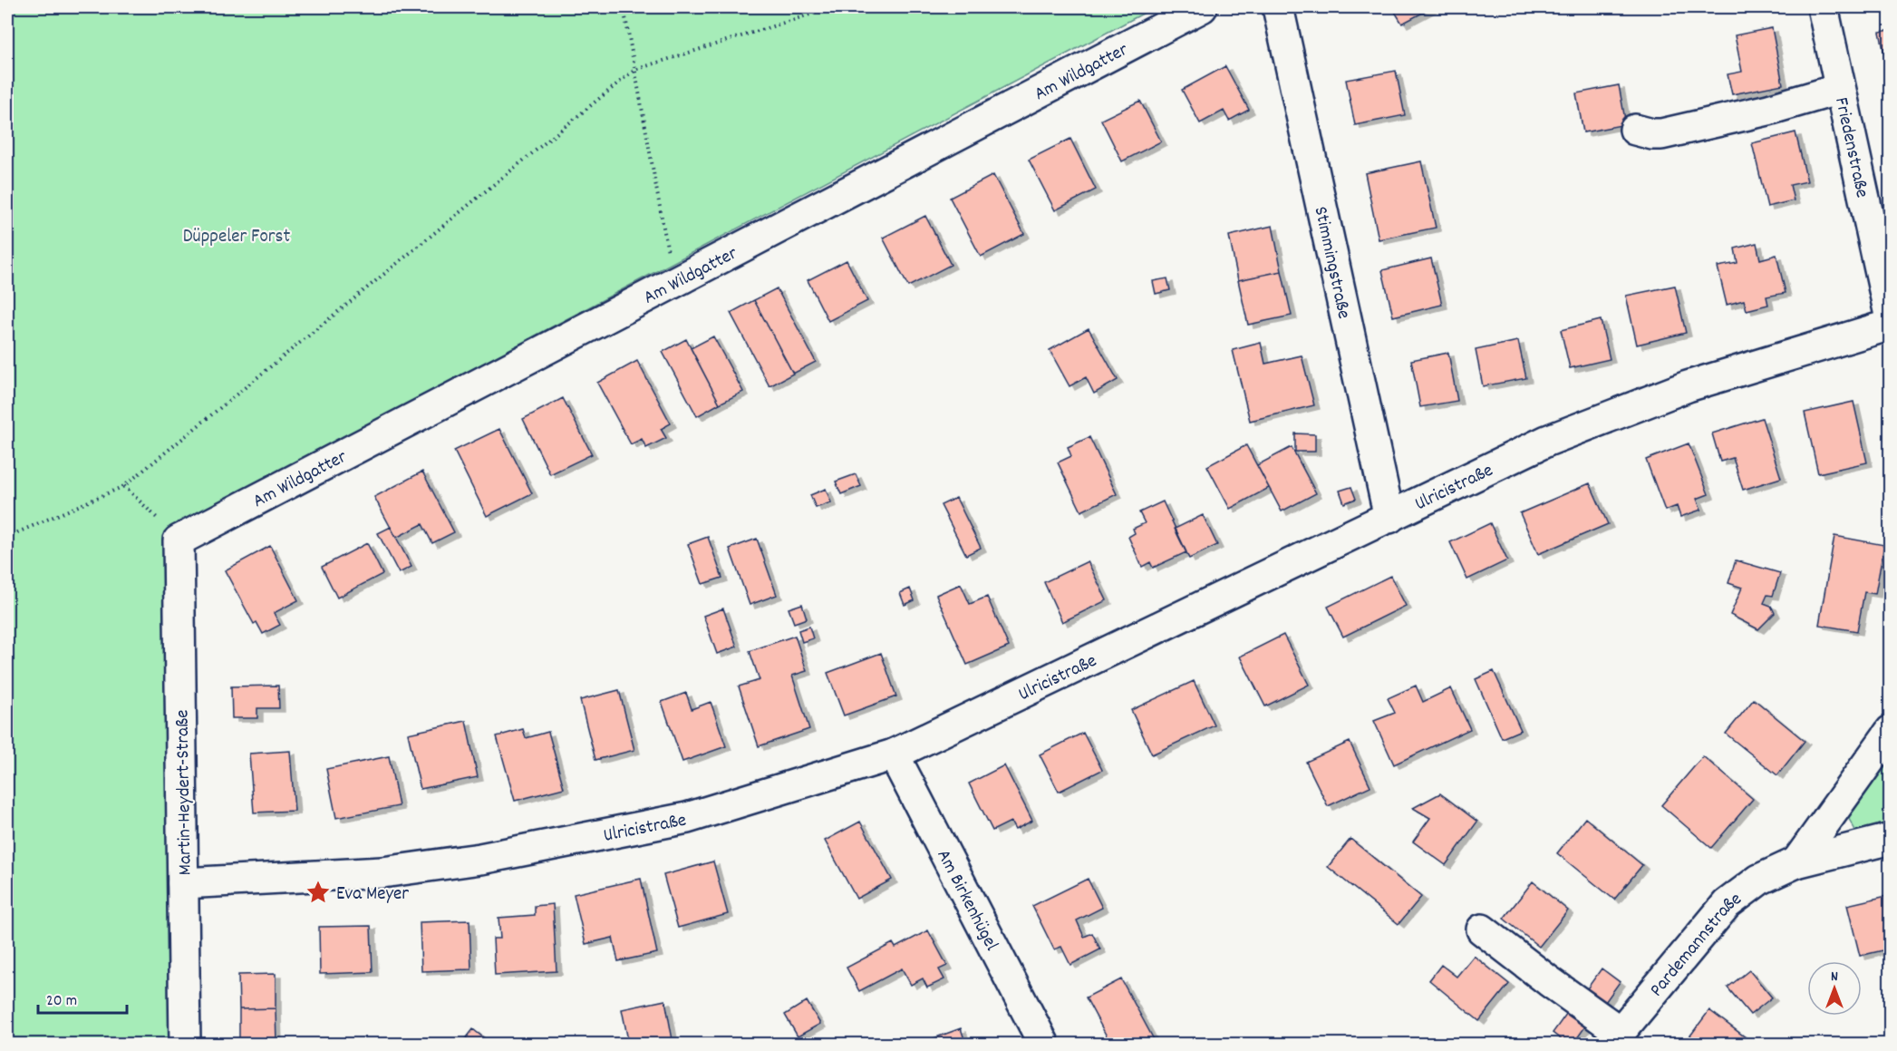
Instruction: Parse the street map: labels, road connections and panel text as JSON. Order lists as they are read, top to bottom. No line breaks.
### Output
{"streets":{"street":["Am Wildgatter","Friedenstraße","Stimmingstraße","Ulricistraße","Martin-Heydert-Straße","Am Birkenhügel","Pardemannstraße"]},"crossings":[["Am Wildgatter","Martin-Heydert-Straße"],["Stimmingstraße","Ulricistraße"],["Ulricistraße","Martin-Heydert-Straße"],["Ulricistraße","Am Birkenhügel"]],"parks":["Düppeler Forst"],"places":{"place":["Eva Meyer"]},"scale_bar":"20 m","north":"top"}
